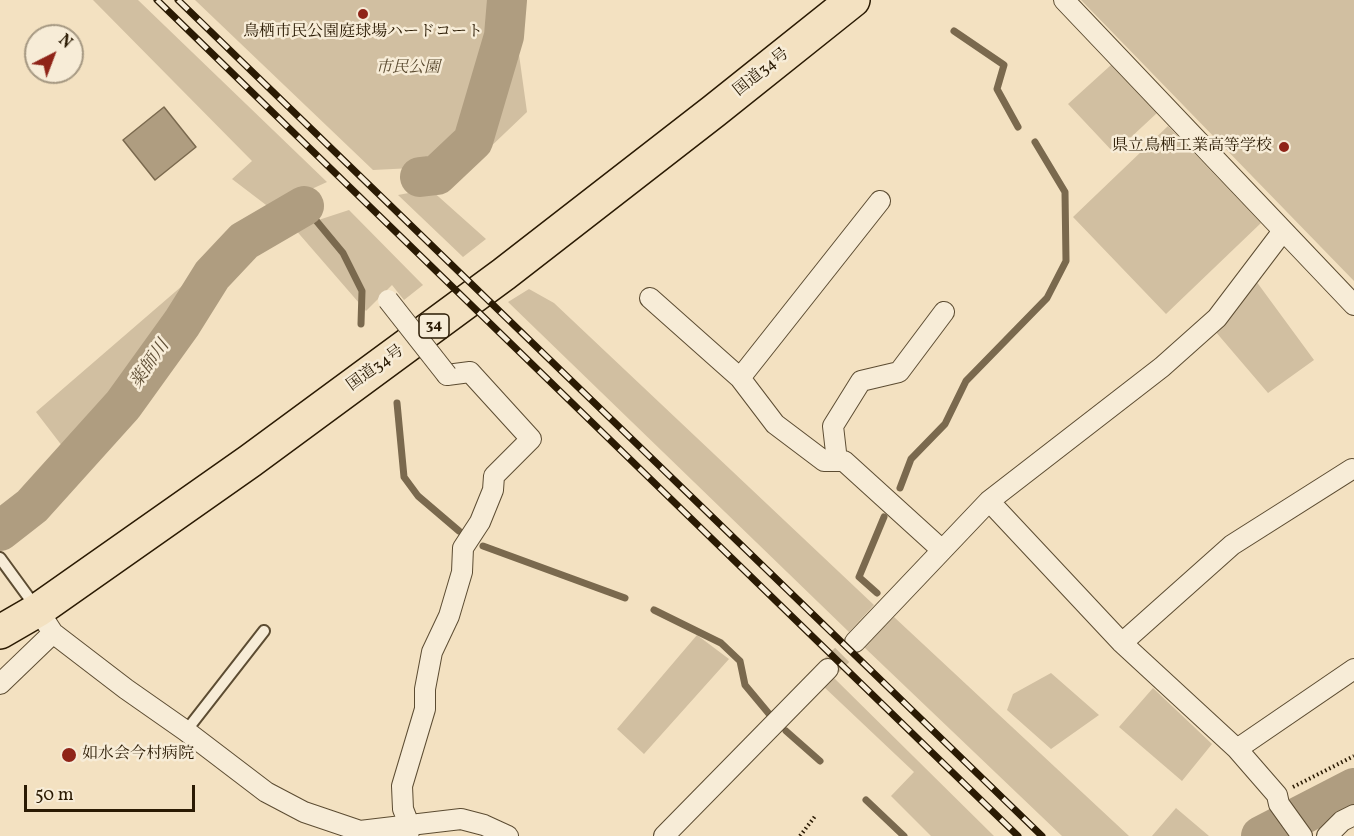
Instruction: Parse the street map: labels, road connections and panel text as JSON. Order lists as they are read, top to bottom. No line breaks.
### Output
{"streets":{"highway":["国道34号","34"]},"water":["薬師川"],"parks":["市民公園"],"places":["鳥栖市民公園庭球場ハードコート","県立鳥栖工業高等学校","如水会今村病院"],"scale_bar":"50 m","north":"top right"}
